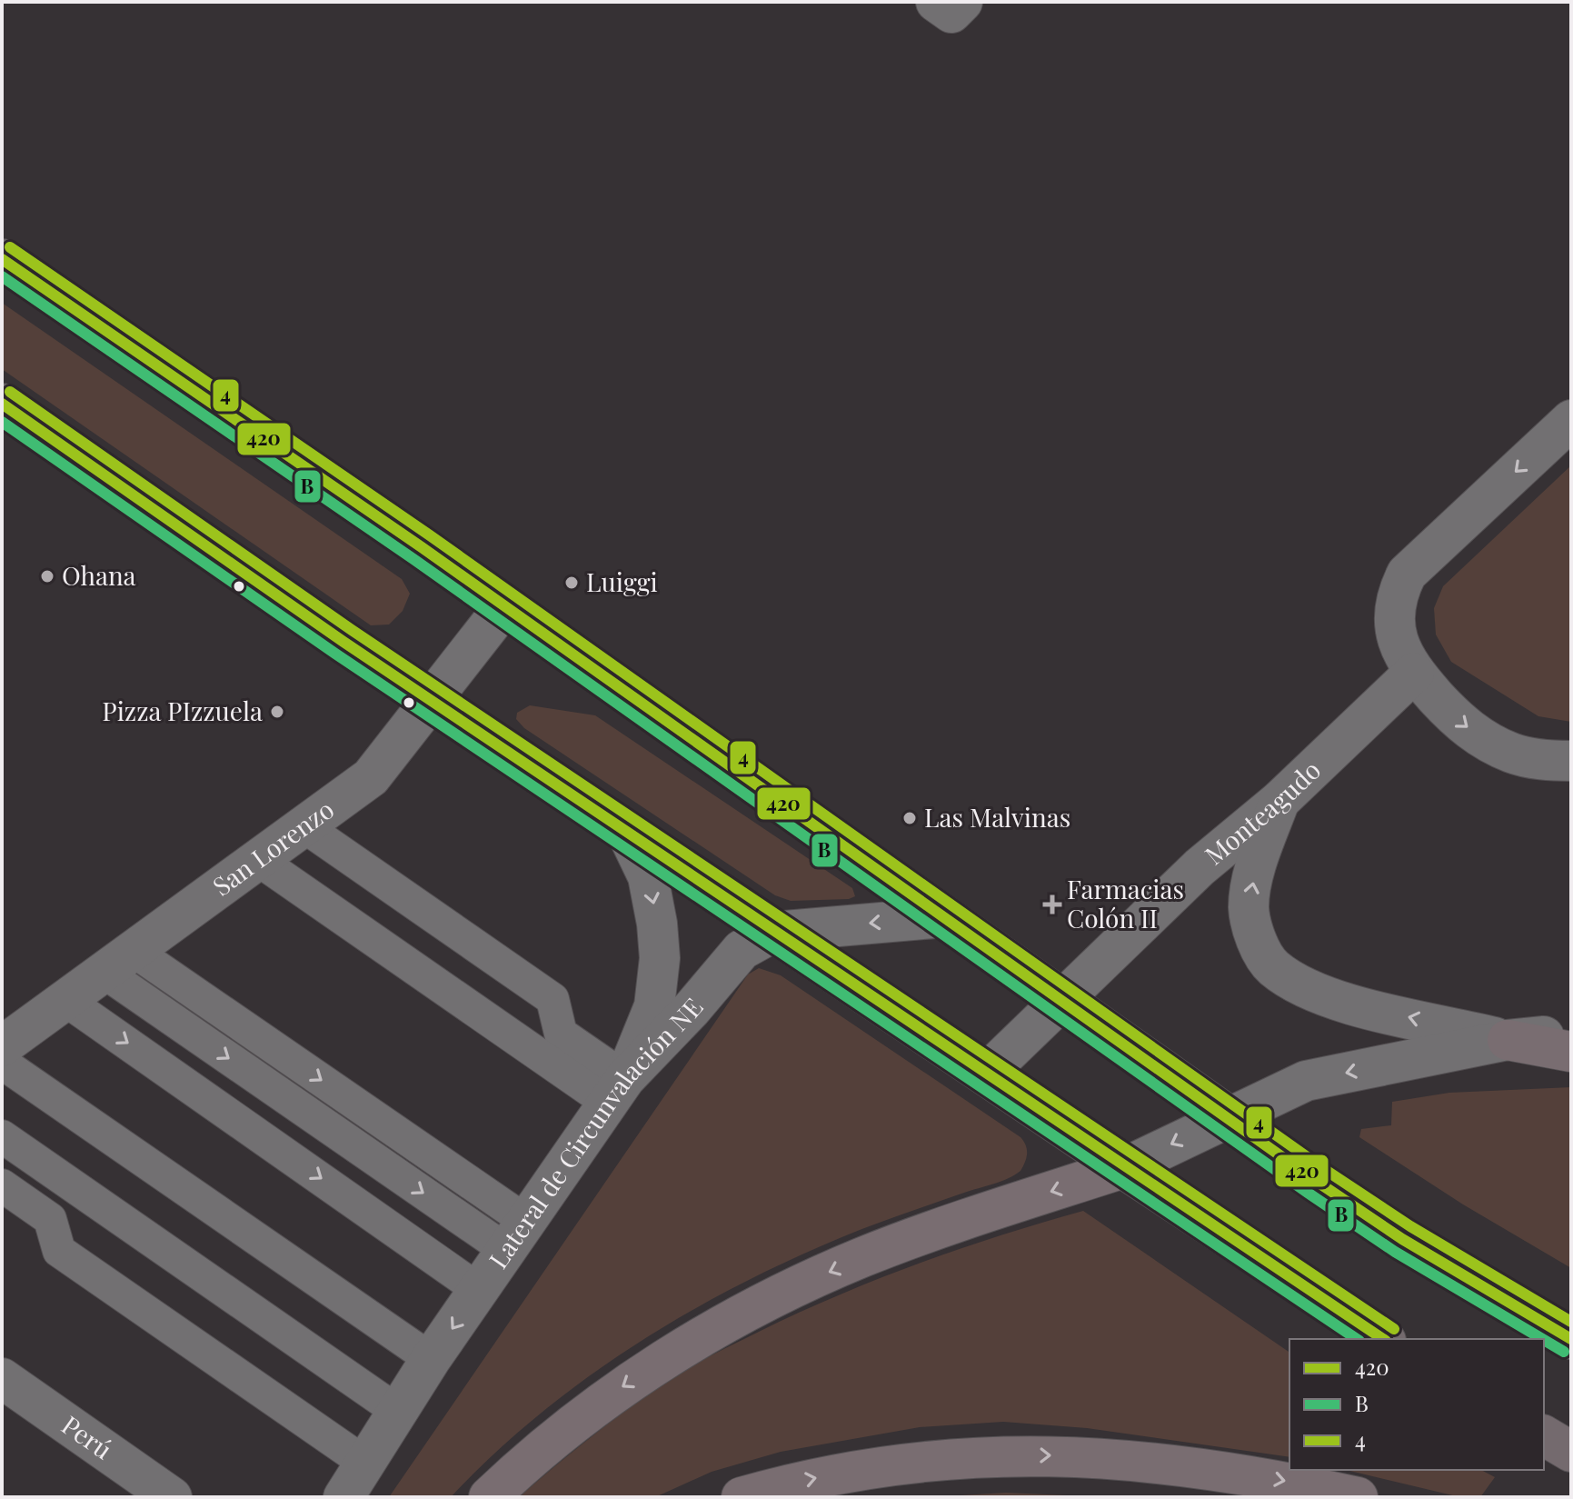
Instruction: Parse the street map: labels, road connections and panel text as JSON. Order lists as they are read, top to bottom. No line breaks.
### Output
{"streets":{"street":["Monteagudo","San Lorenzo","Lateral de Circunvalación NE","Perú"]},"places":{"other":["Ohana","Luiggi","Pizza PIzzuela","Las Malvinas"],"health":["Farmacias Colón II"]},"lines":["transit line 4","transit line 420","transit line B"],"legend":["420","B","4"]}
